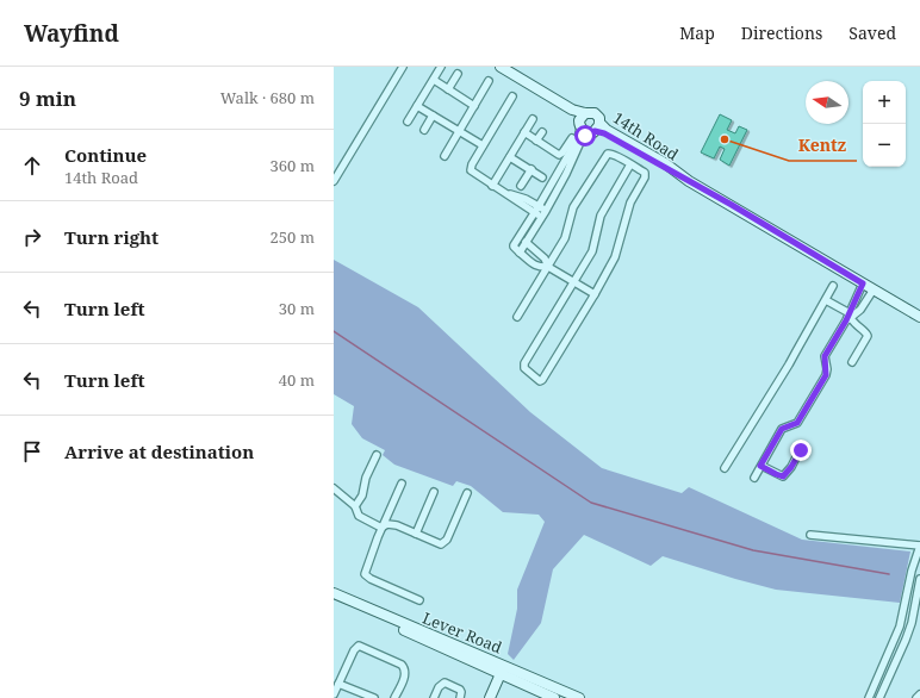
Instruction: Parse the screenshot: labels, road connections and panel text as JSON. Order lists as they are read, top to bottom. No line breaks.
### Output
{"streets":{"street":["14th Road","Lever Road"]},"places":["Kentz"],"north":"left","page":{"header":"Wayfind","nav":["Map","Directions","Saved"],"heading":["9 min","Walk · 680 m"],"map_buttons":["+","−"],"list":[["Continue","14th Road","360 m"],["Turn right","250 m"],["Turn left","30 m"],["Turn left","40 m"],"Arrive at destination"]}}
